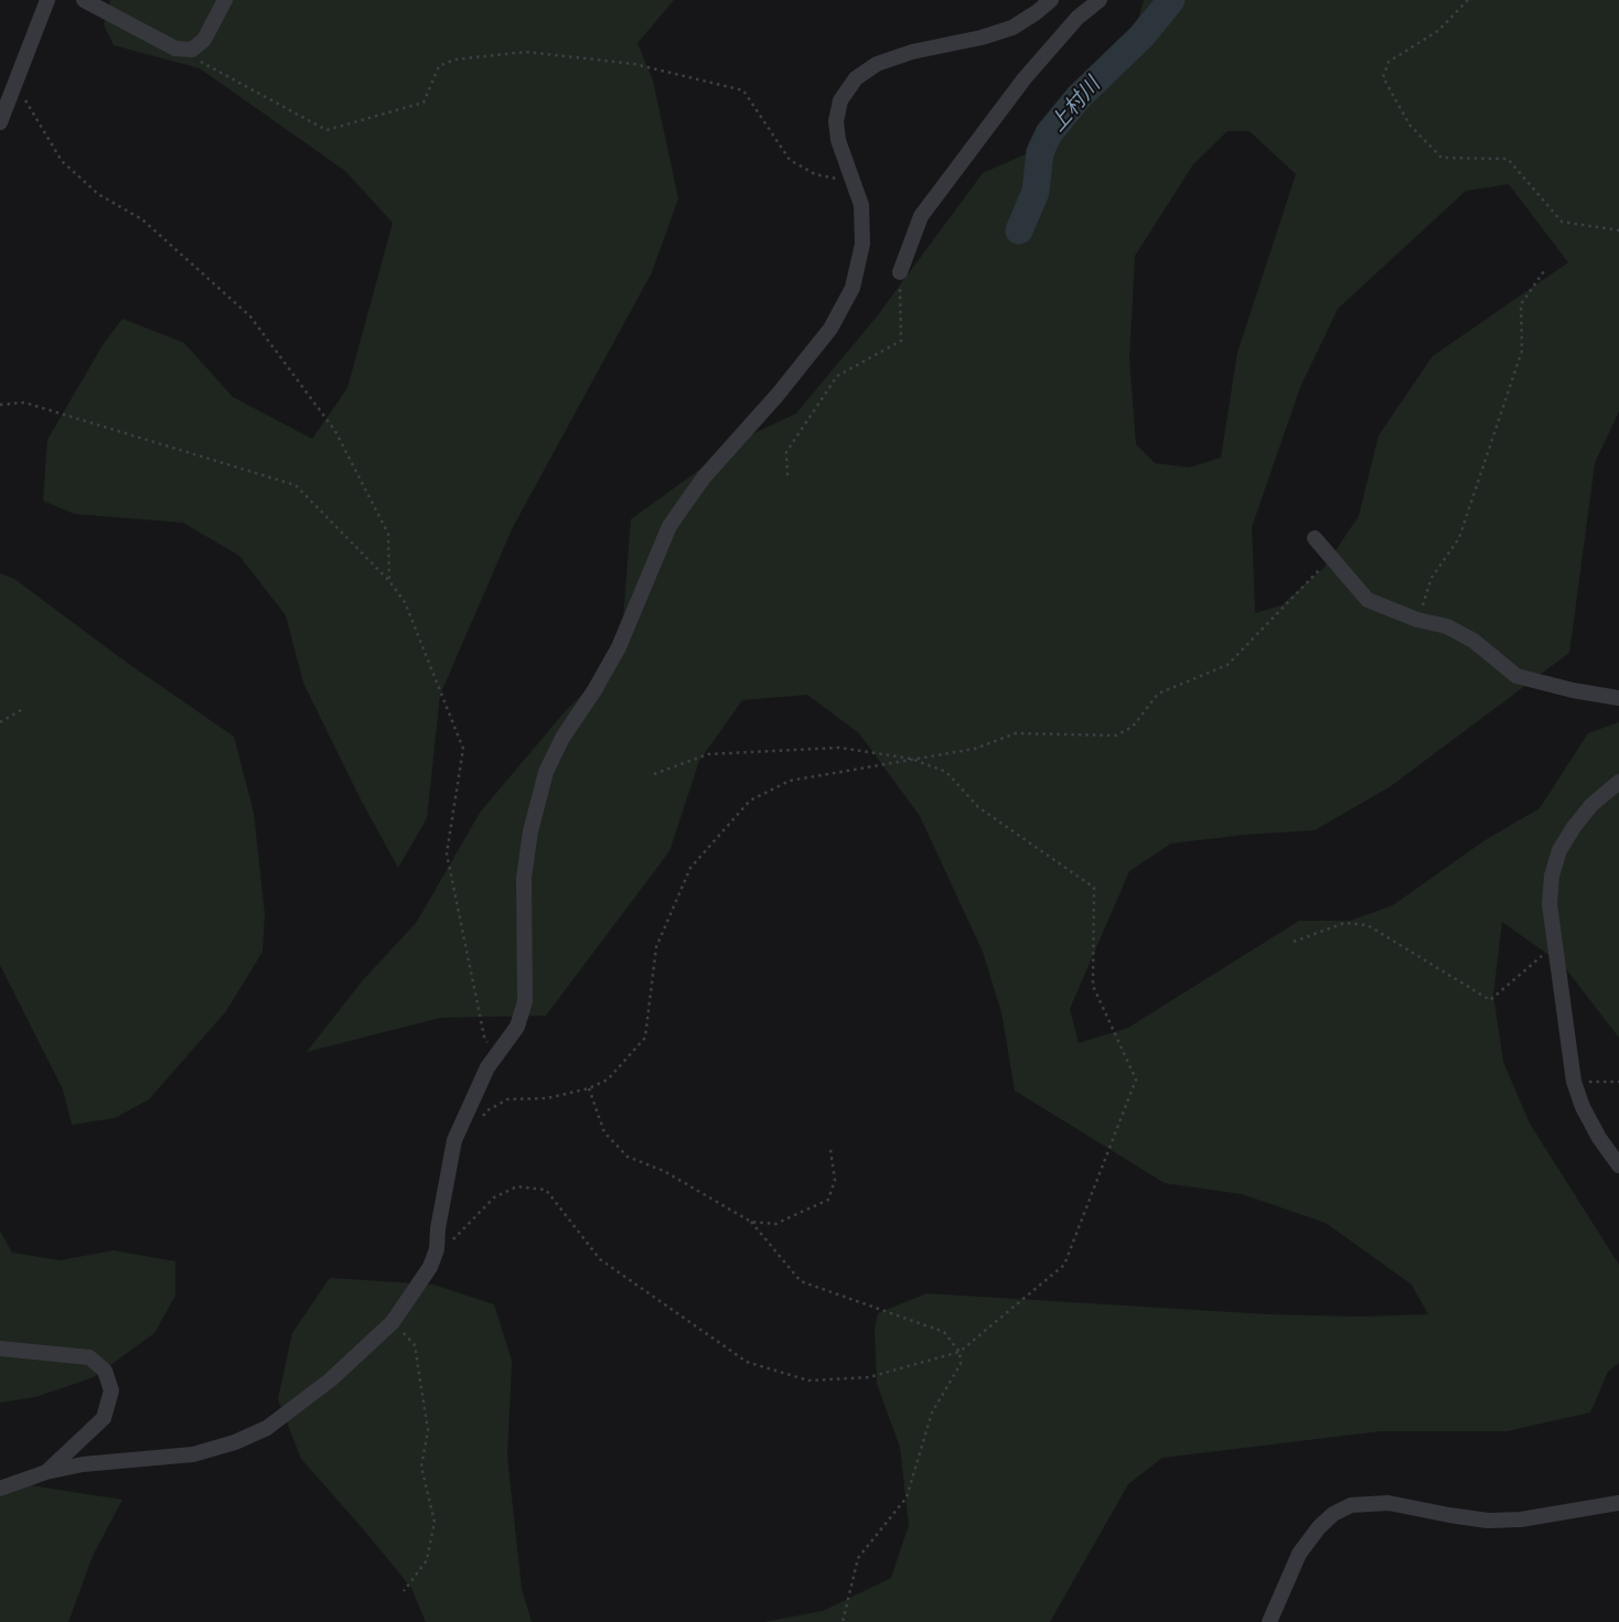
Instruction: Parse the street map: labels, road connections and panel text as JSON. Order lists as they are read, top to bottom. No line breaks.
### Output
{"water":["上村川"]}
